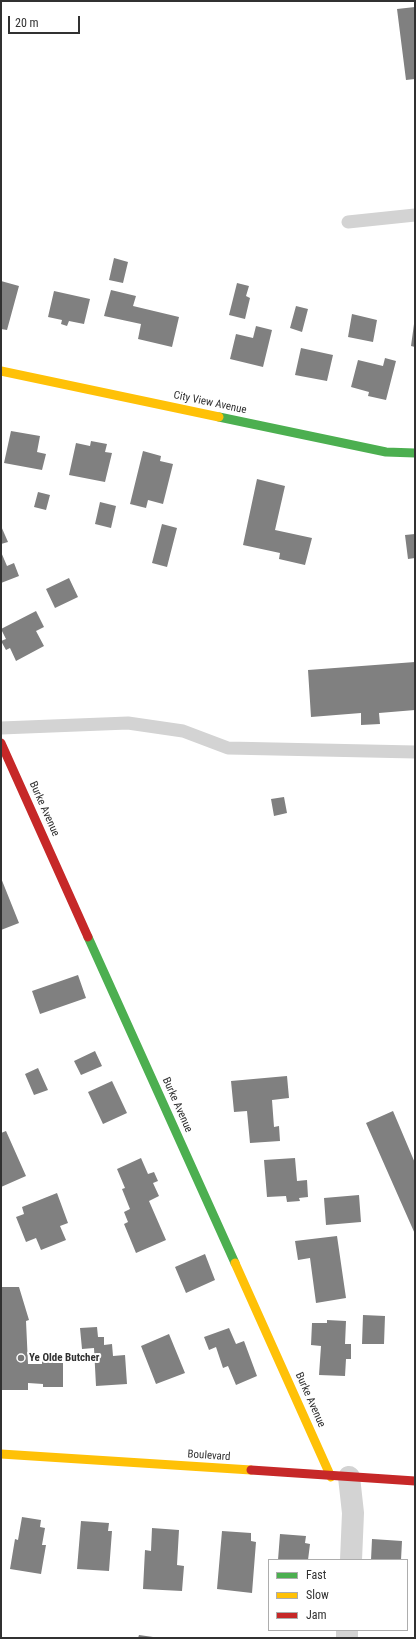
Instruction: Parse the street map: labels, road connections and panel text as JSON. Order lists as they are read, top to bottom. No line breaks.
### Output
{"streets":{"street":["City View Avenue","Burke Avenue","Boulevard"]},"crossings":[["Burke Avenue","Boulevard"]],"places":["Ye Olde Butcher"],"legend":["Fast","Slow","Jam"],"scale_bar":"20 m"}
